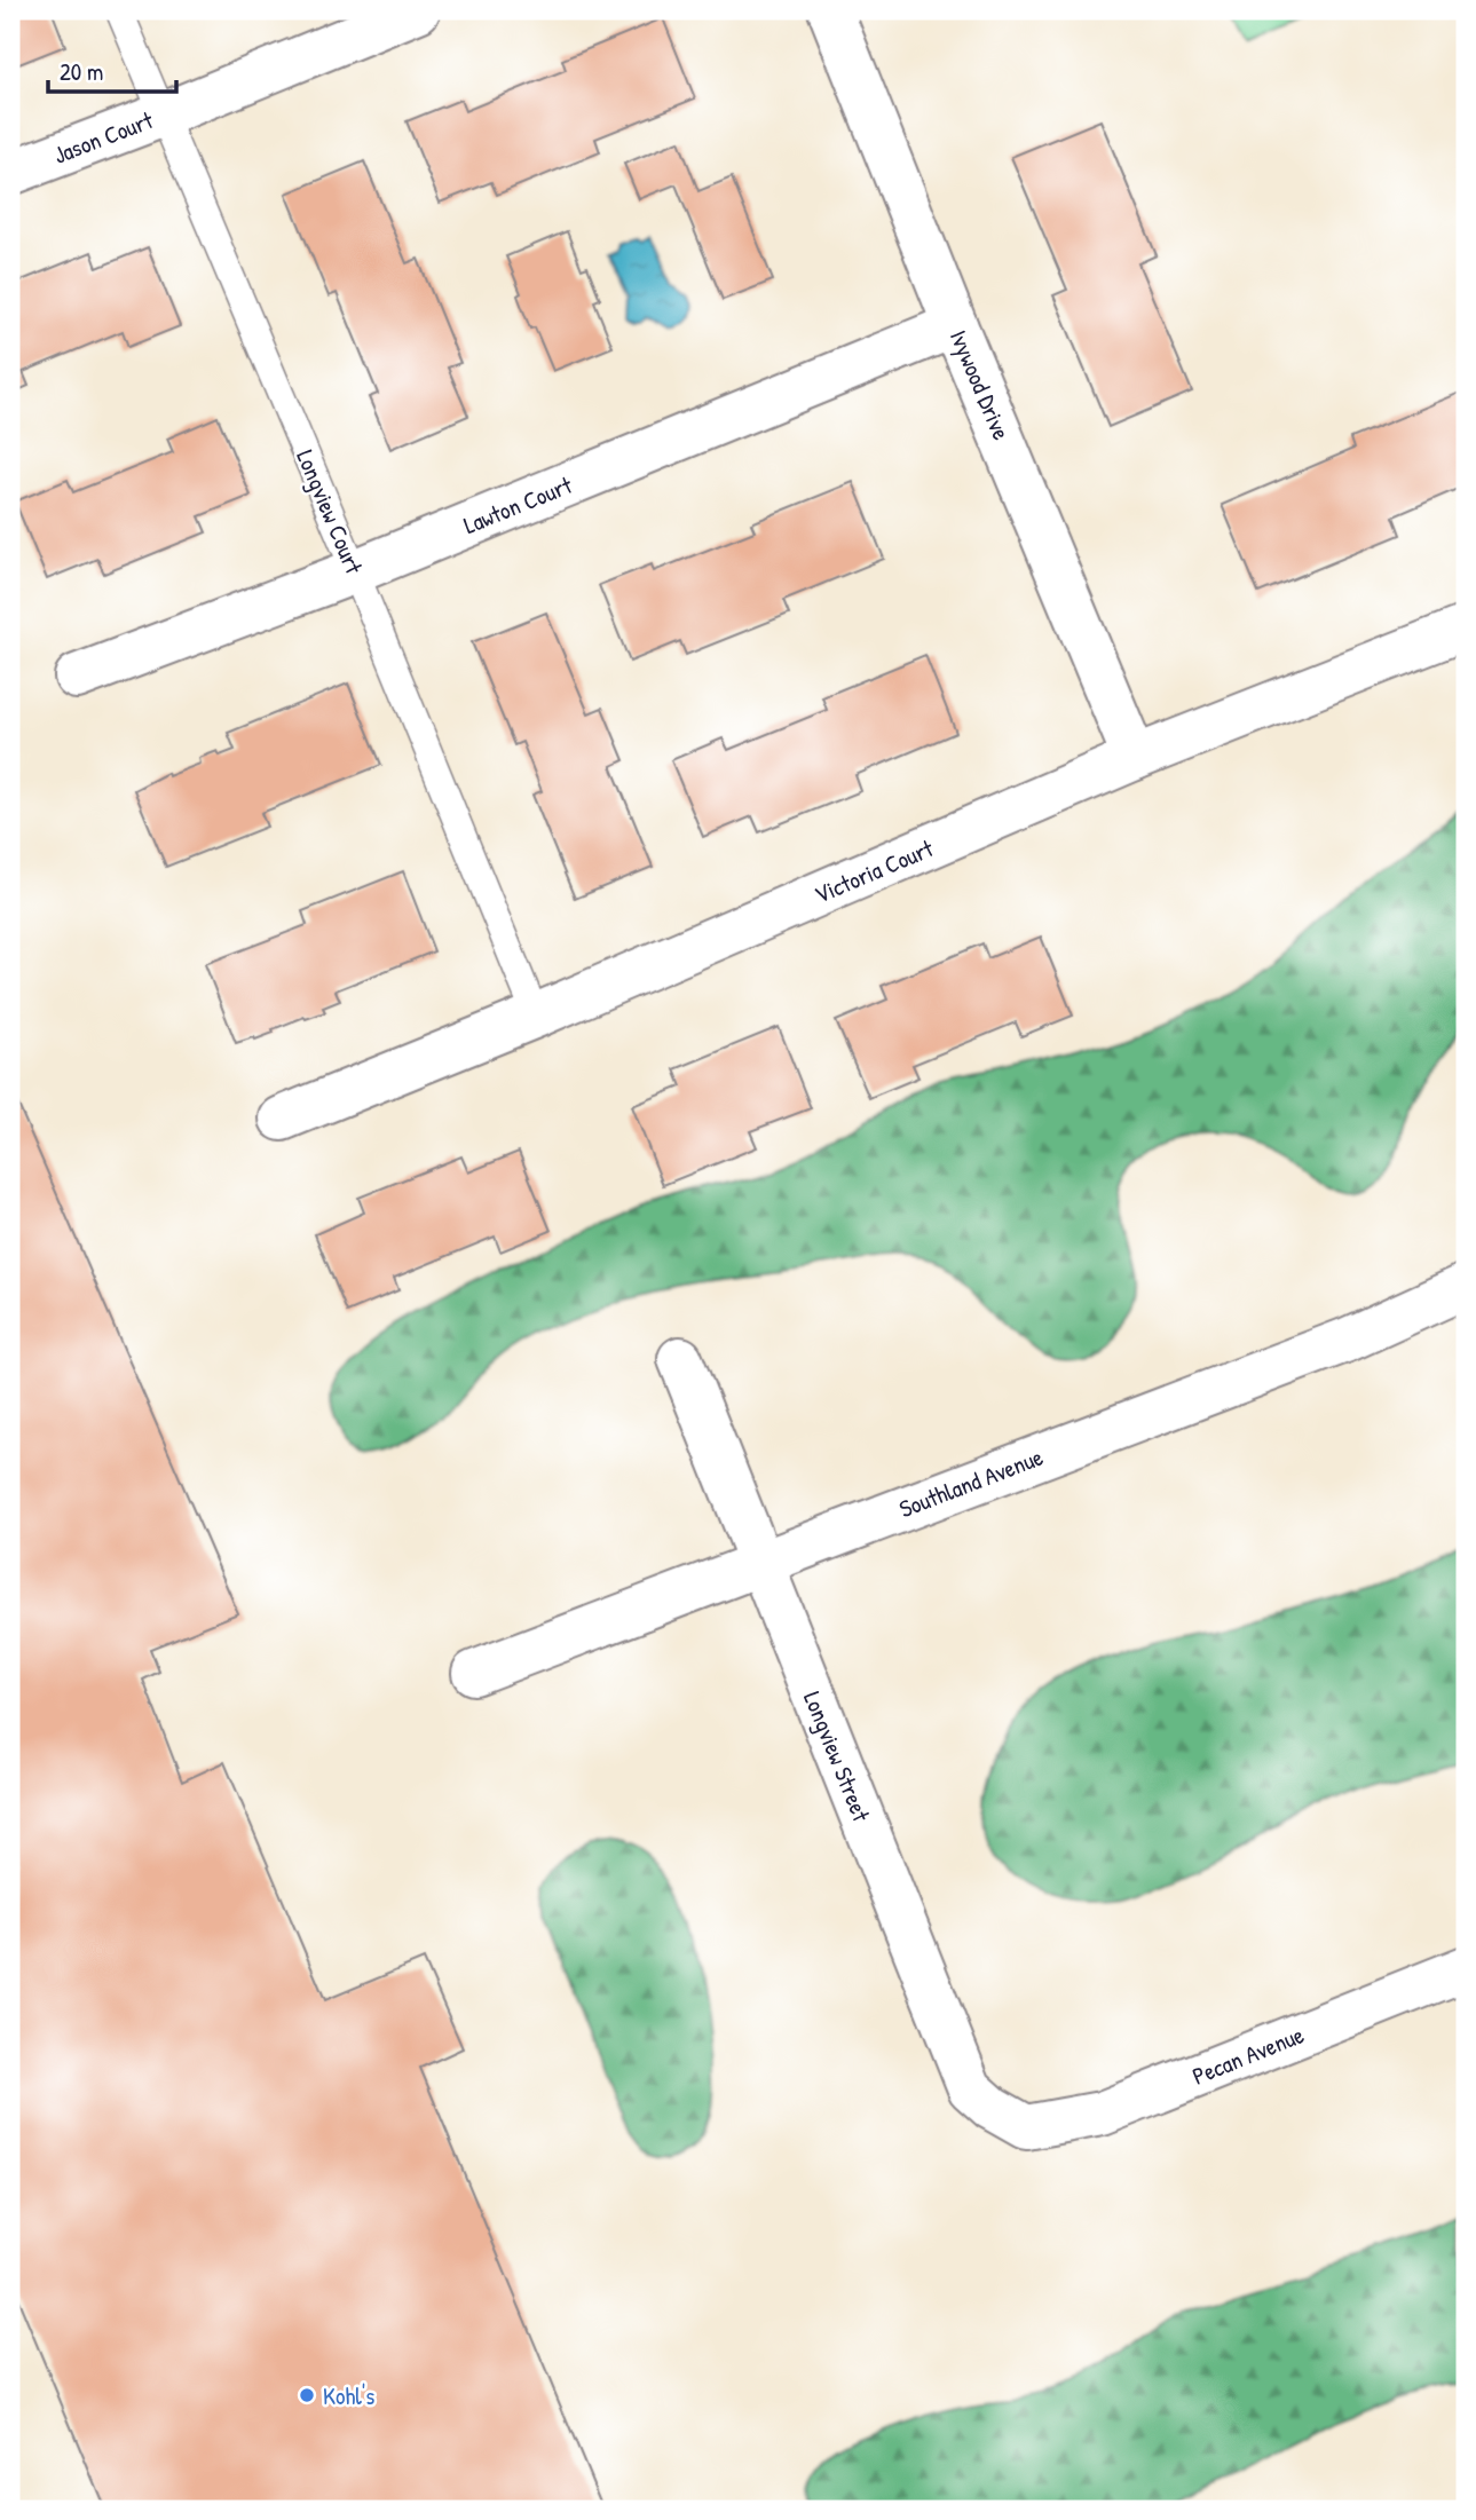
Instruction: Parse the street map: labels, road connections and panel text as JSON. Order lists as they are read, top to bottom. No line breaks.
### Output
{"streets":{"street":["Jason Court","Ivywood Drive","Lawton Court","Victoria Court","Southland Avenue","Longview Street","Pecan Avenue"],"lane":["Longview Court"]},"crossings":[["Jason Court","Longview Court"],["Ivywood Drive","Lawton Court"],["Ivywood Drive","Victoria Court"],["Lawton Court","Longview Court"],["Longview Court","Victoria Court"],["Southland Avenue","Longview Street"],["Longview Street","Pecan Avenue"]],"places":["Kohl's"],"scale_bar":"20 m"}
